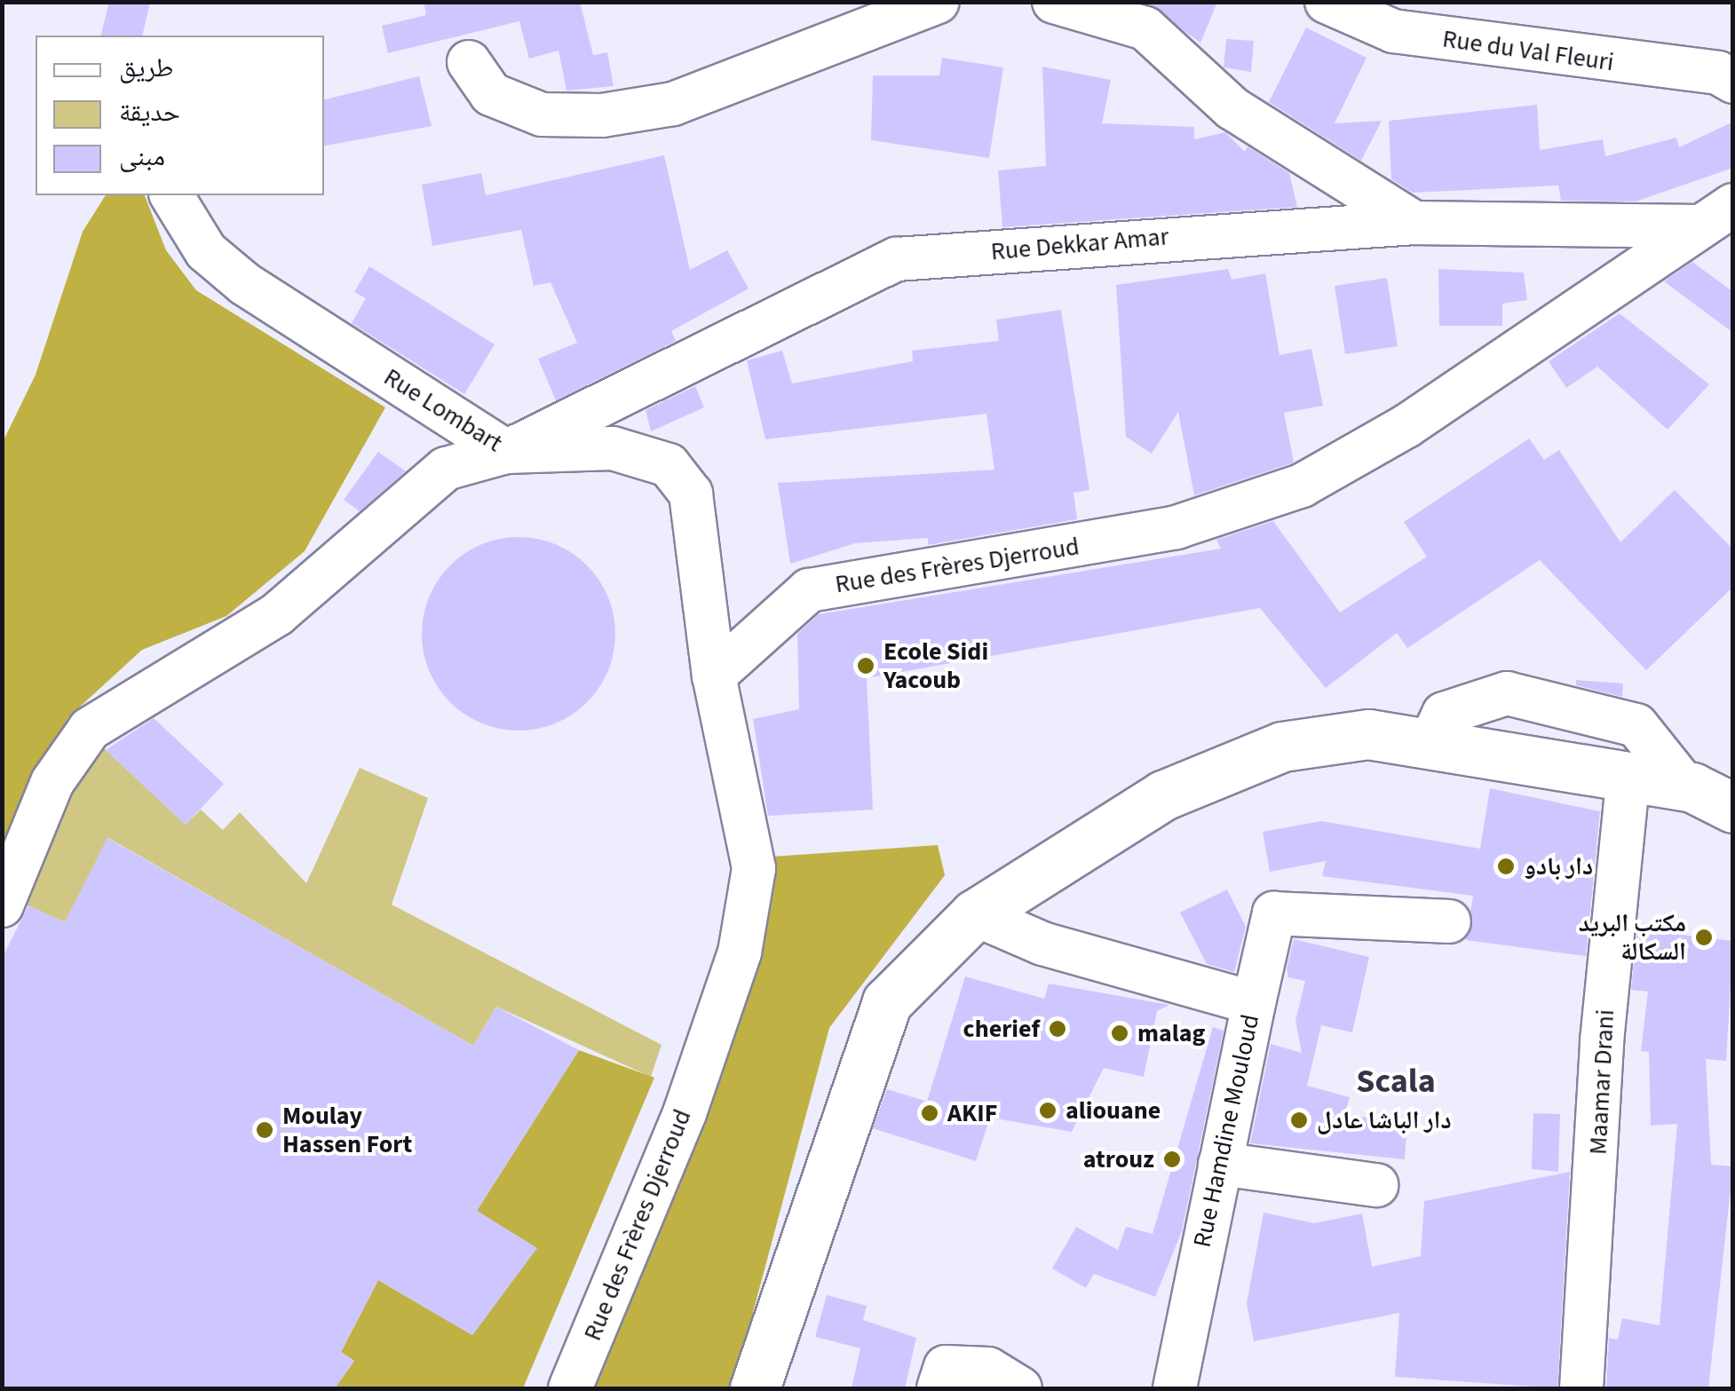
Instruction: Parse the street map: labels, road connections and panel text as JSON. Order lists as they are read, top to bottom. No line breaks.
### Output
{"streets":{"street":["Rue du Val Fleuri","Rue Dekkar Amar","Rue Lombart","Rue des Frères Djerroud","Maamar Drani","Rue Hamdine Mouloud"]},"crossings":[["Rue Dekkar Amar","Rue Lombart"],["Rue Dekkar Amar","Rue des Frères Djerroud"],["Rue Lombart","Rue des Frères Djerroud"]],"districts":["Scala"],"places":["Ecole Sidi Yacoub","دار بادو","مكتب البريد السكالة","cherief","malag","aliouane","AKIF","دار الباشا عادل","Moulay Hassen Fort","atrouz"],"legend":["طريق","حديقة","مبنى"]}
